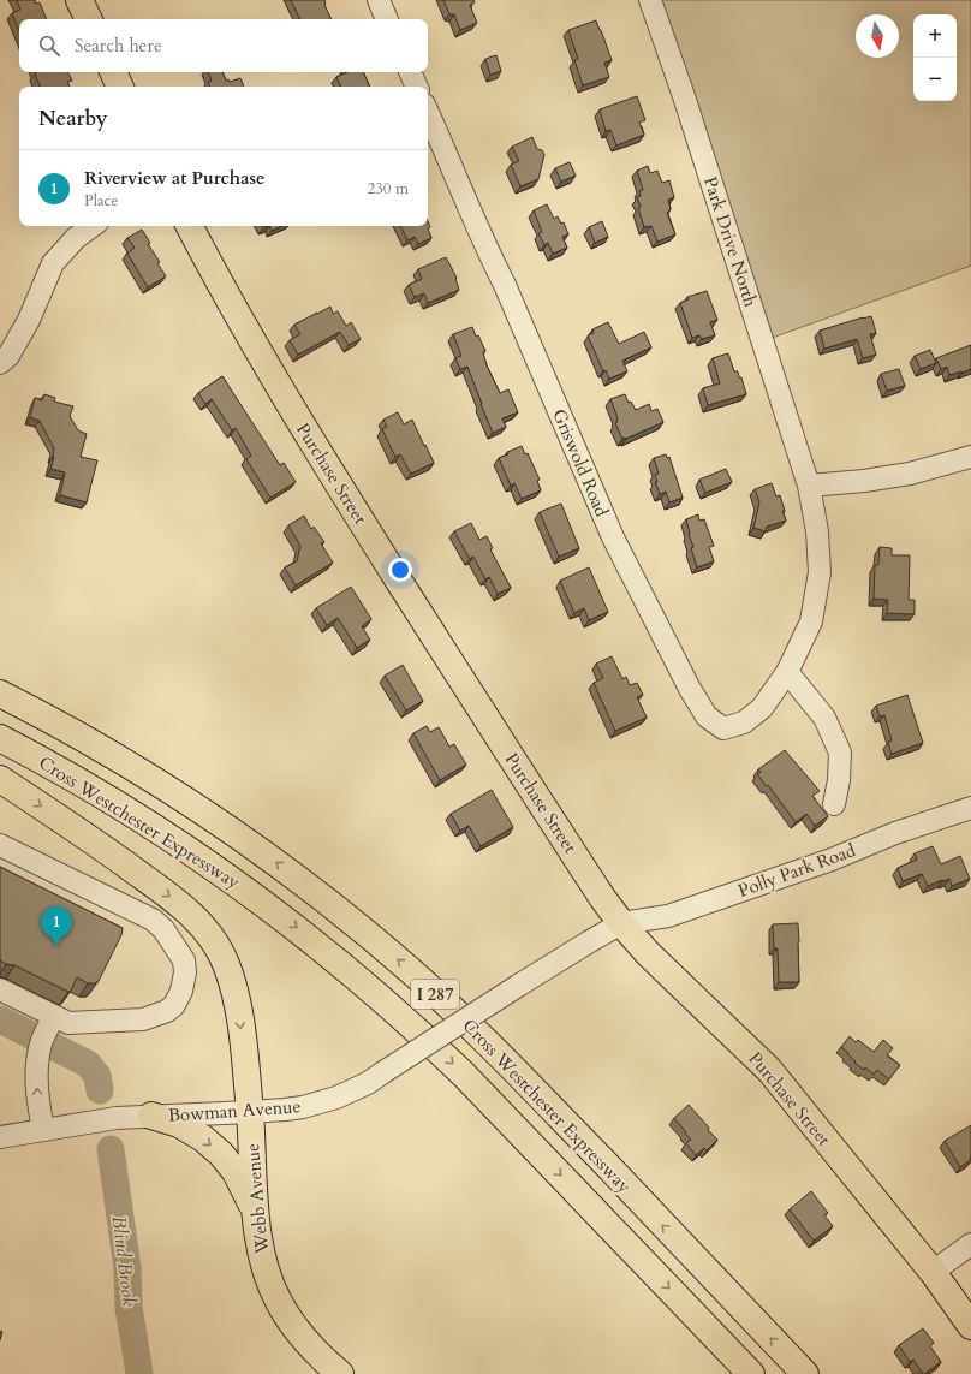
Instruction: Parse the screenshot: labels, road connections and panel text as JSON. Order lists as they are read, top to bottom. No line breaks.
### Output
{"streets":{"main road":["Purchase Street","Cross Westchester Expressway","I 287","Webb Avenue"],"street":["Park Drive North","Griswold Road","Polly Park Road","Bowman Avenue"]},"crossings":[["Park Drive North","Griswold Road"],["Purchase Street","Polly Park Road"],["Purchase Street","Bowman Avenue"],["Polly Park Road","Bowman Avenue"],["Bowman Avenue","Webb Avenue"]],"one_way":["Webb Avenue"],"water":["Blind Brook"],"north":"bottom","page":{"map_buttons":["+","−"],"search":"Search here","heading":"Nearby","list":[{"mark":"1","name":"Riverview at Purchase","note":"Place","value":"230 m"}],"pins":"1"}}
